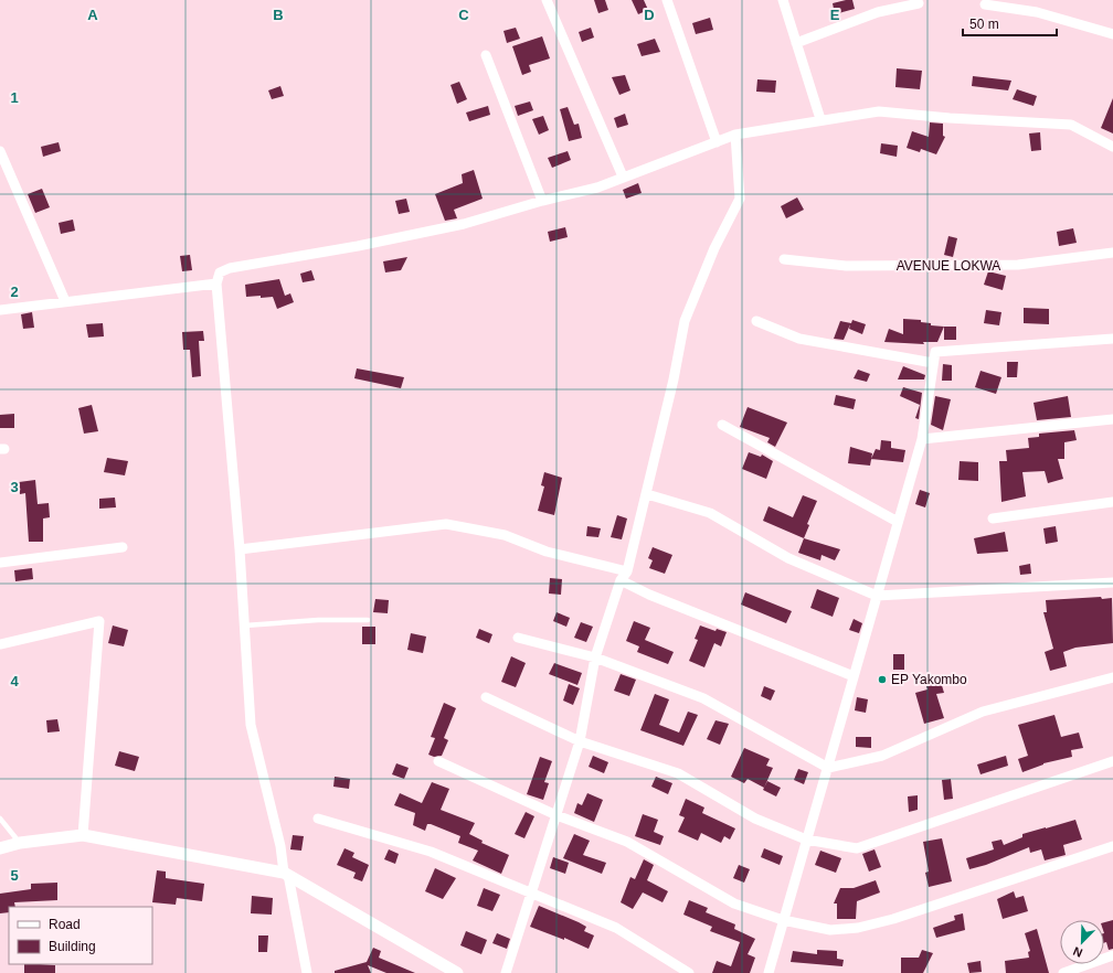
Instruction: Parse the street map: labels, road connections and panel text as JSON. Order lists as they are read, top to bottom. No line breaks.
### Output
{"streets":{"street":["AVENUE LOKWA"]},"places":["EP Yakombo"],"legend":["Road","Building"],"scale_bar":"50 m","north":"bottom left","grid":{"columns":["A","B","C","D","E"],"rows":["1","2","3","4","5"]}}
